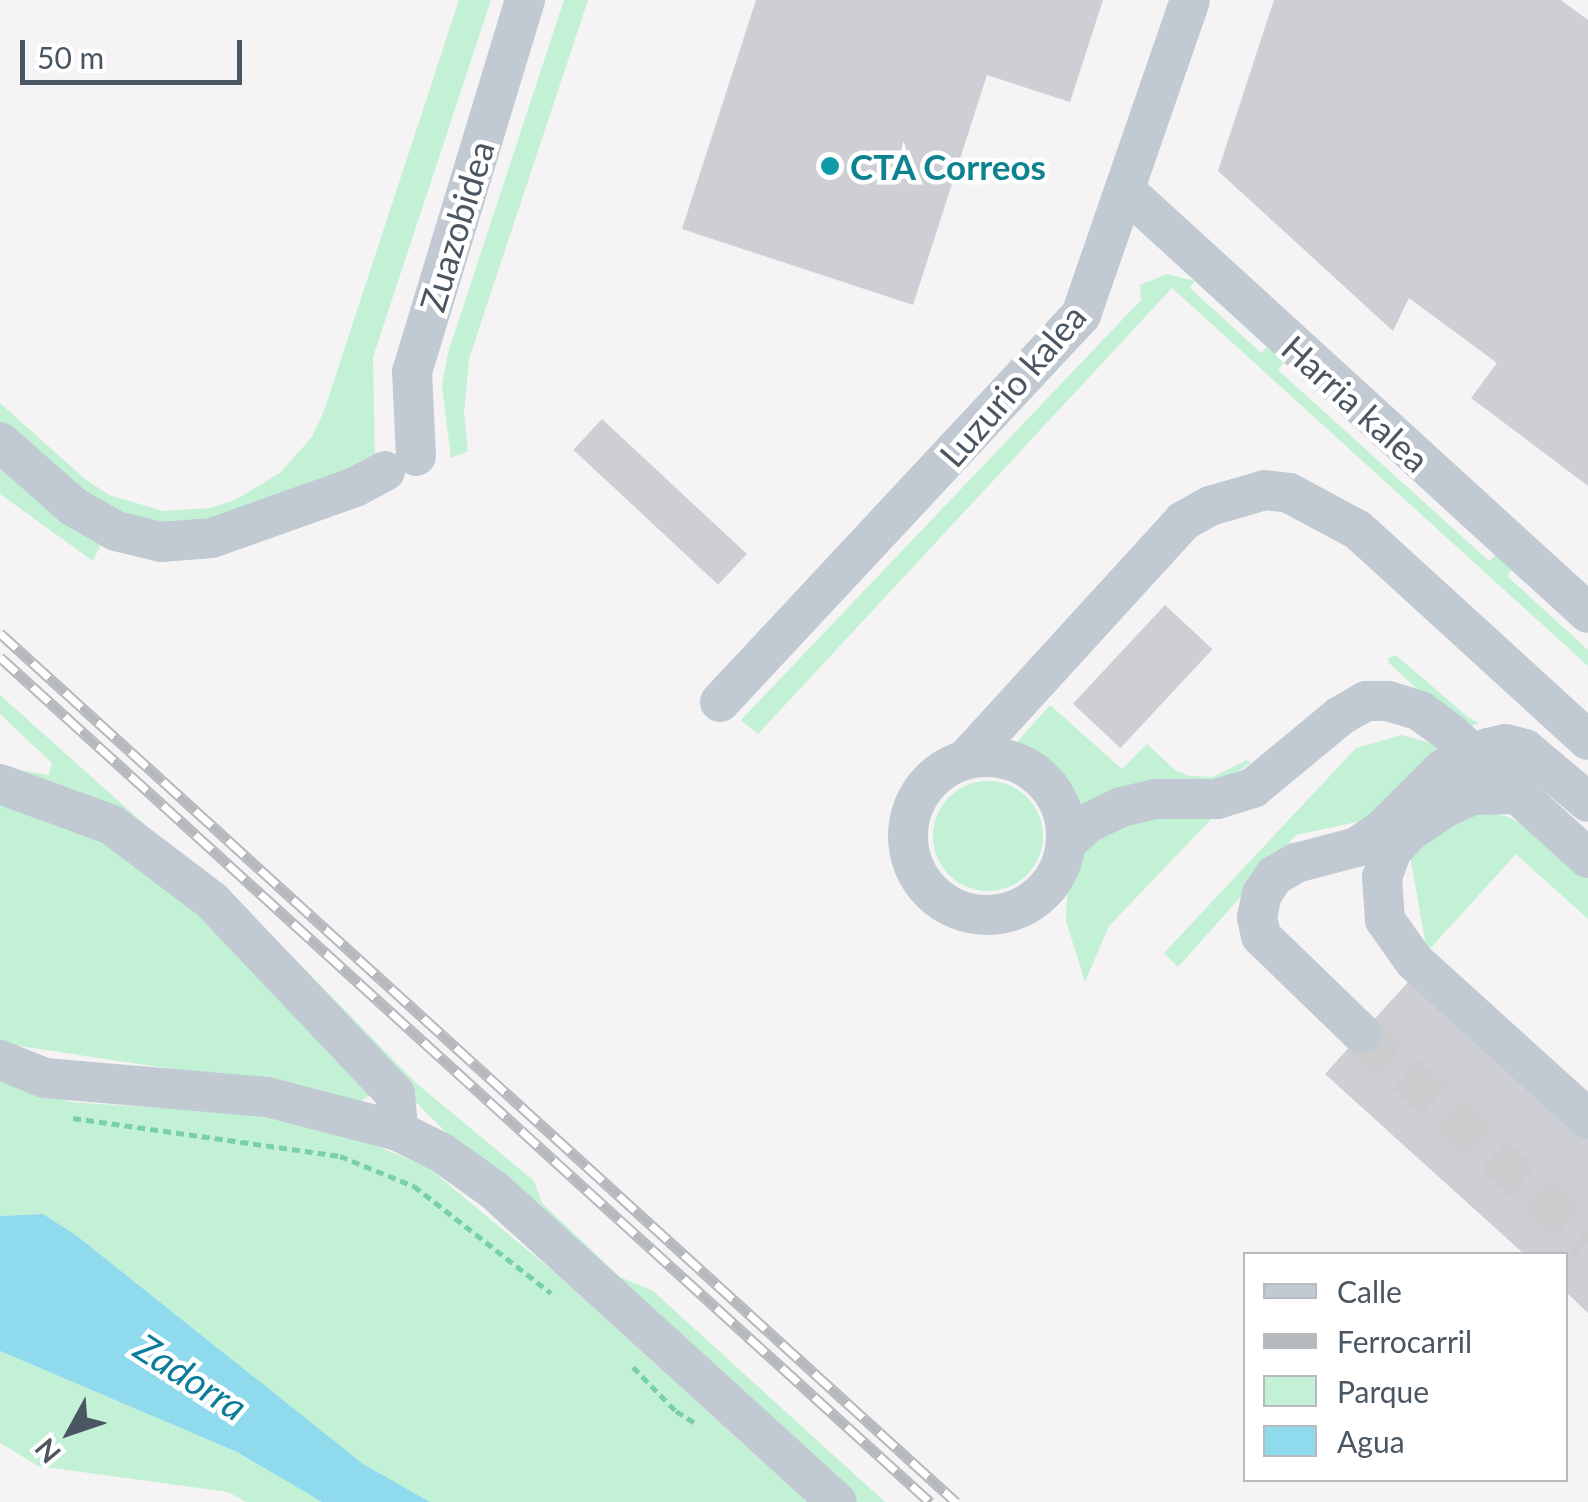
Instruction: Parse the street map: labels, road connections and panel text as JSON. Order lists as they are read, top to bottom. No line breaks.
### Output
{"streets":{"street":["Zuazobidea","Luzurio kalea","Harria kalea"]},"crossings":[["Luzurio kalea","Harria kalea"]],"water":["Zadorra"],"places":["CTA Correos"],"legend":["Calle","Ferrocarril","Parque","Agua"],"scale_bar":"50 m","north":"bottom left"}
